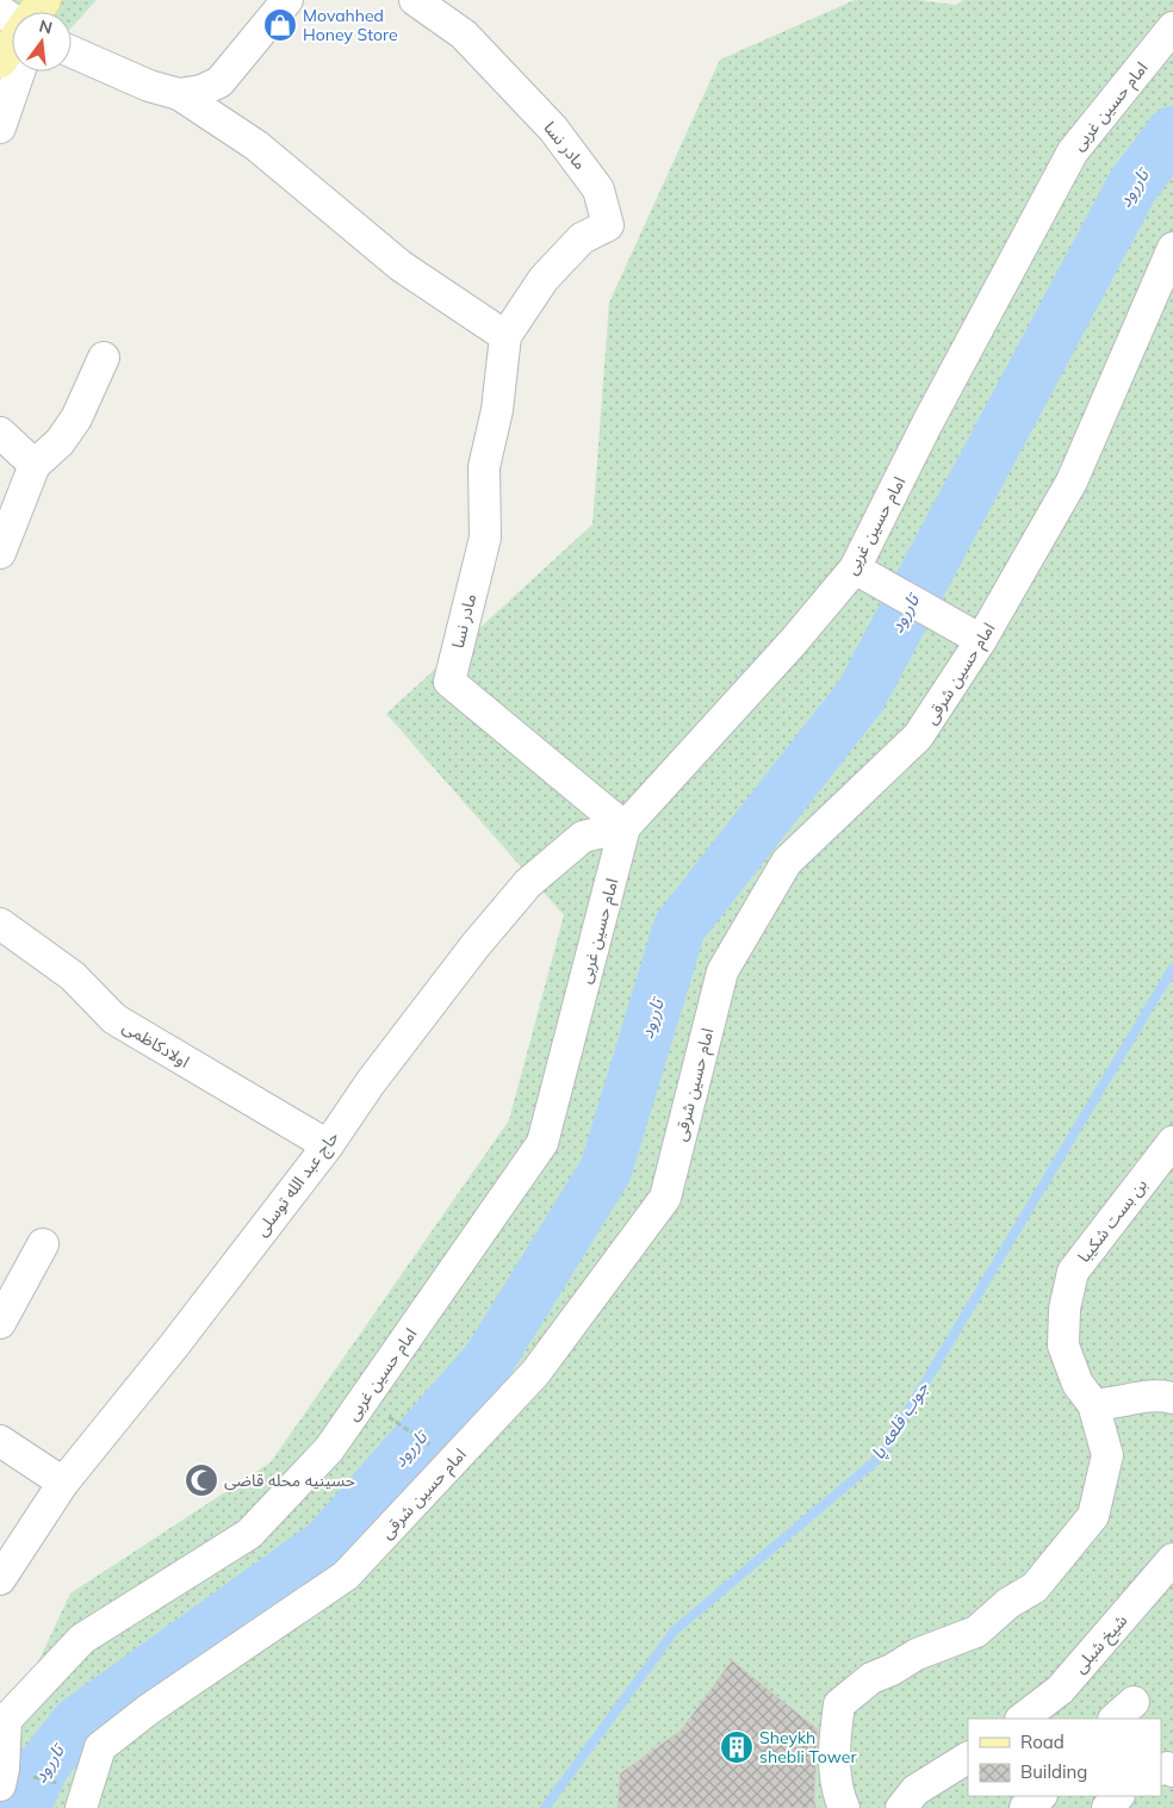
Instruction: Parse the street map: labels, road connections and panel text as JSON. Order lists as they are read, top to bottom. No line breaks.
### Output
{"streets":{"street":["امام حسین غربی","مادر نسا","امام حسین شرقی","اولادکاظمی","حاج عبد الله توسلی","بن بست شکیبا","شیخ شبلی"]},"crossings":[["امام حسین غربی","مادر نسا"],["امام حسین غربی","حاج عبد الله توسلی"],["مادر نسا","حاج عبد الله توسلی"],["اولادکاظمی","حاج عبد الله توسلی"]],"water":["تاررود","جوب قلعه پا"],"places":{"shop":["Movahhed Honey Store"],"mosque":["حسینیه محله قاضی"],"building":["Sheykh shebli Tower"]},"legend":["Road","Building"],"north":"top"}
